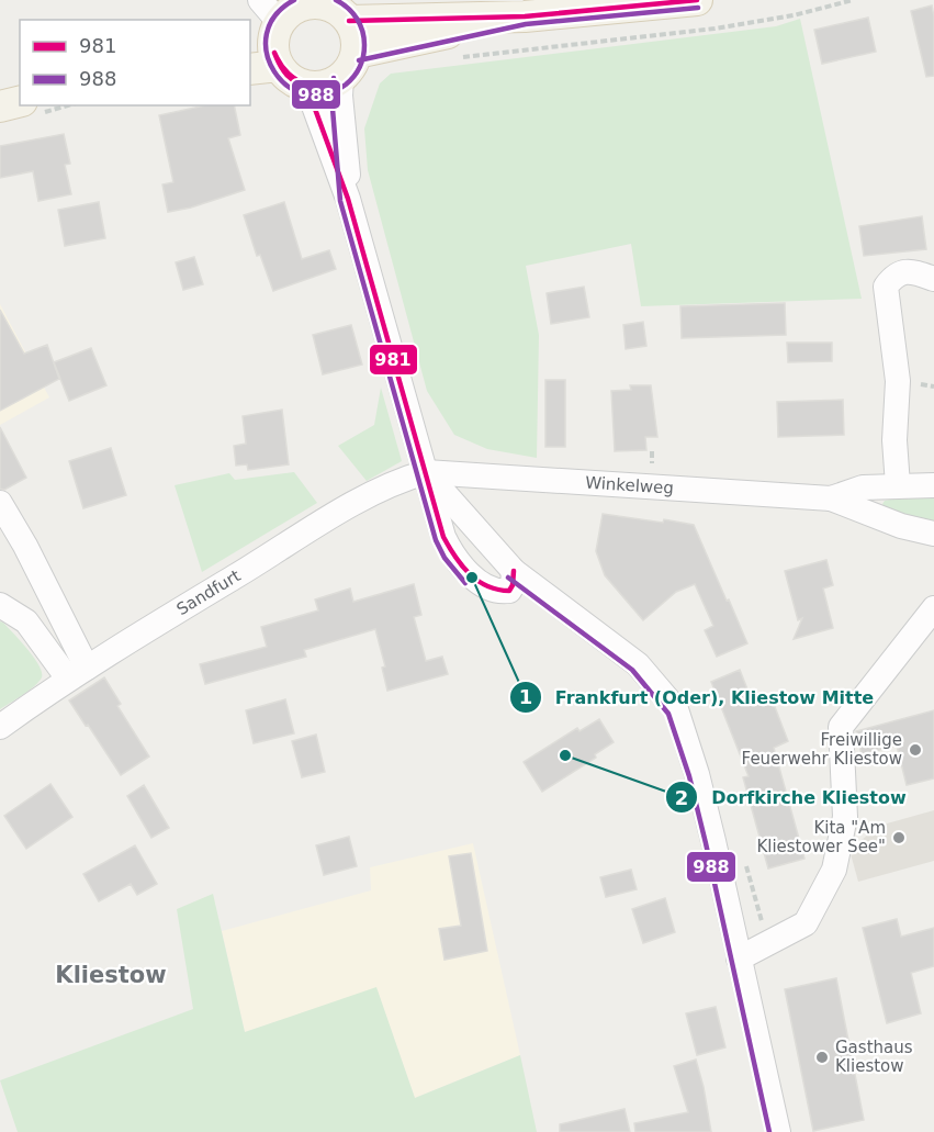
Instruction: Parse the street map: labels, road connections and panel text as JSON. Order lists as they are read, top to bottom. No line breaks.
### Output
{"streets":{"street":["Winkelweg","Sandfurt"]},"crossings":[["Winkelweg","Sandfurt"]],"districts":["Kliestow"],"places":["Frankfurt (Oder), Kliestow Mitte","Freiwillige Feuerwehr Kliestow","Dorfkirche Kliestow","Kita \"Am Kliestower See\"","Gasthaus Kliestow"],"lines":["transit line 981","transit line 988"],"legend":["981","988"]}
